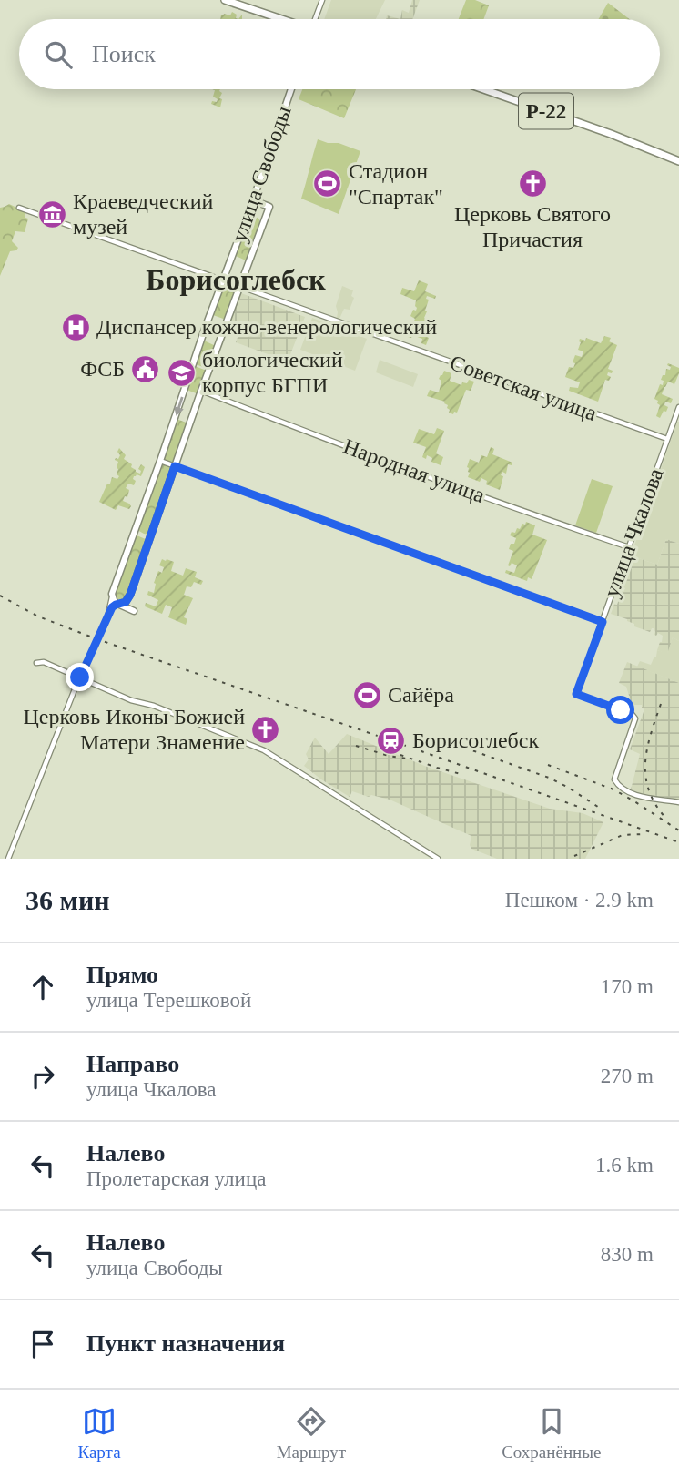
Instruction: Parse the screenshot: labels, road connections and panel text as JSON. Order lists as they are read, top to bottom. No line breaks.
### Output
{"streets":{"highway":["Р-22"],"main road":["улица Свободы"],"street":["Советская улица","Народная улица","улица Чкалова"]},"crossings":[["улица Свободы","Советская улица"],["улица Свободы","Народная улица"],["Советская улица","улица Чкалова"],["Народная улица","улица Чкалова"]],"districts":["Борисоглебск"],"places":{"church":["Церковь Святого Причастия","Церковь Иконы Божией Матери Знамение"],"sports":["Стадион \"Спартак\"","Сайёра"],"museum":["Краеведческий музей"],"hospital":["Диспансер кожно-венерологический"],"public building":["ФСБ"],"school or university":["биологический корпус БГПИ"],"station":["Борисоглебск"]},"page":{"search":"Поиск","heading":["36 мин","Пешком · 2.9 km"],"list":[["Прямо","улица Терешковой","170 m"],["Направо","улица Чкалова","270 m"],["Налево","Пролетарская улица","1.6 km"],["Налево","улица Свободы","830 m"],"Пункт назначения"],"nav":["Карта","Маршрут","Сохранённые"]}}
